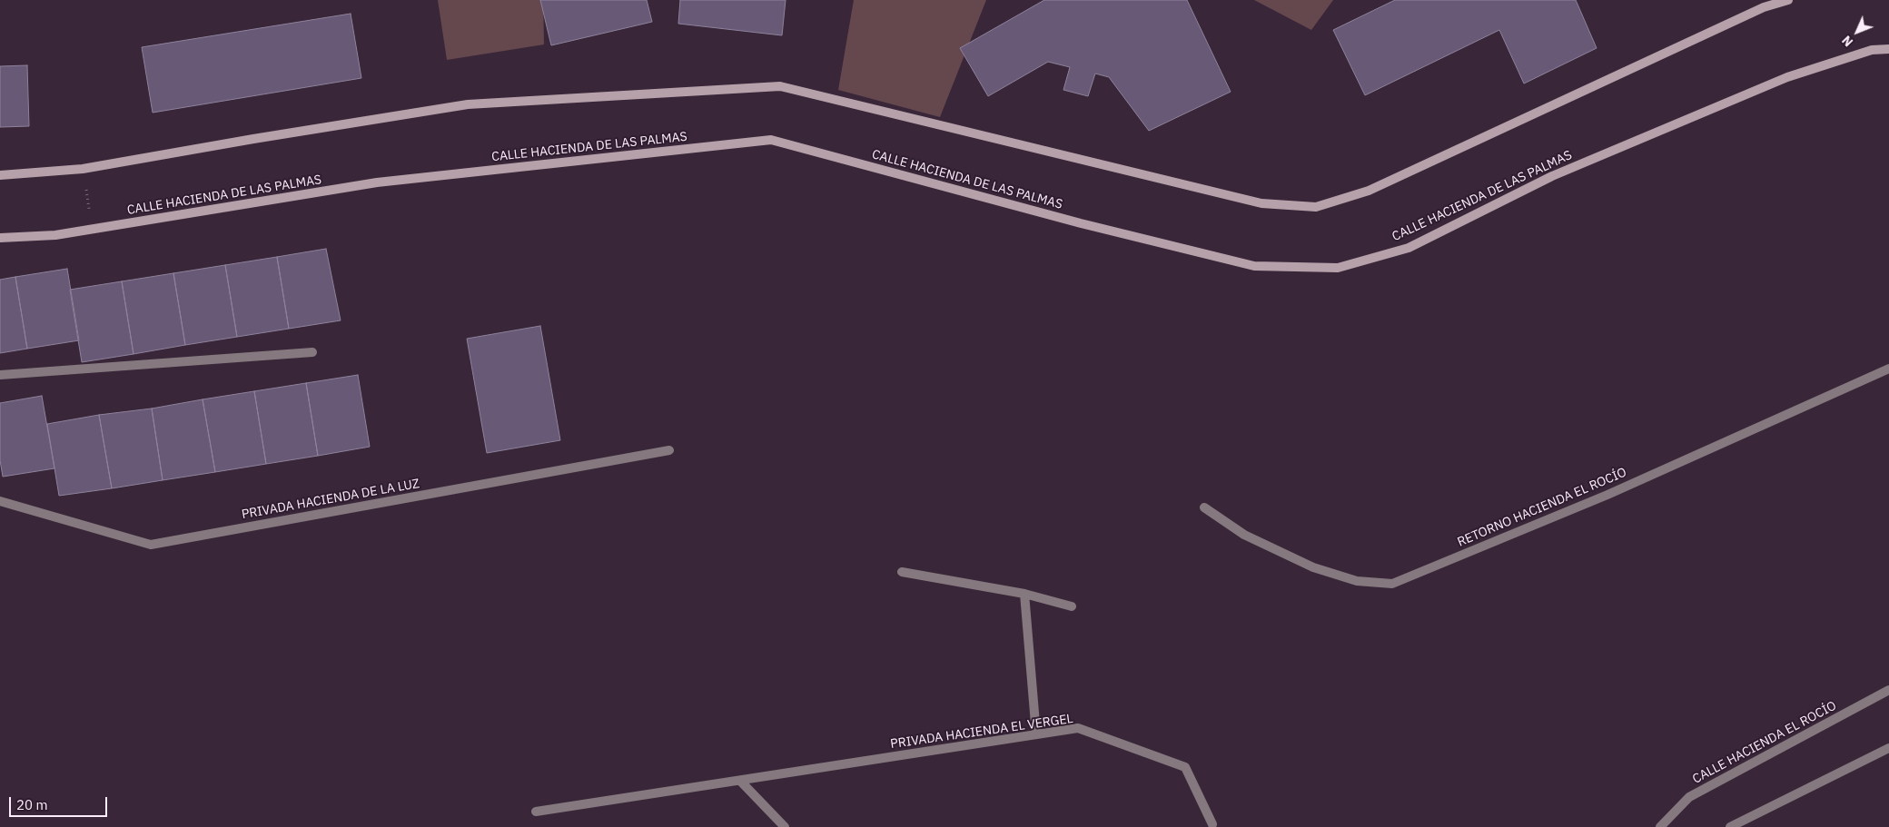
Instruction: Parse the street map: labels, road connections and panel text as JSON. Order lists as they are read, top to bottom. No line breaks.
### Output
{"streets":{"main road":["CALLE HACIENDA DE LAS PALMAS"],"street":["PRIVADA HACIENDA DE LA LUZ","RETORNO HACIENDA EL ROCÍO","PRIVADA HACIENDA EL VERGEL","CALLE HACIENDA EL ROCÍO"]},"scale_bar":"20 m","north":"bottom left"}
